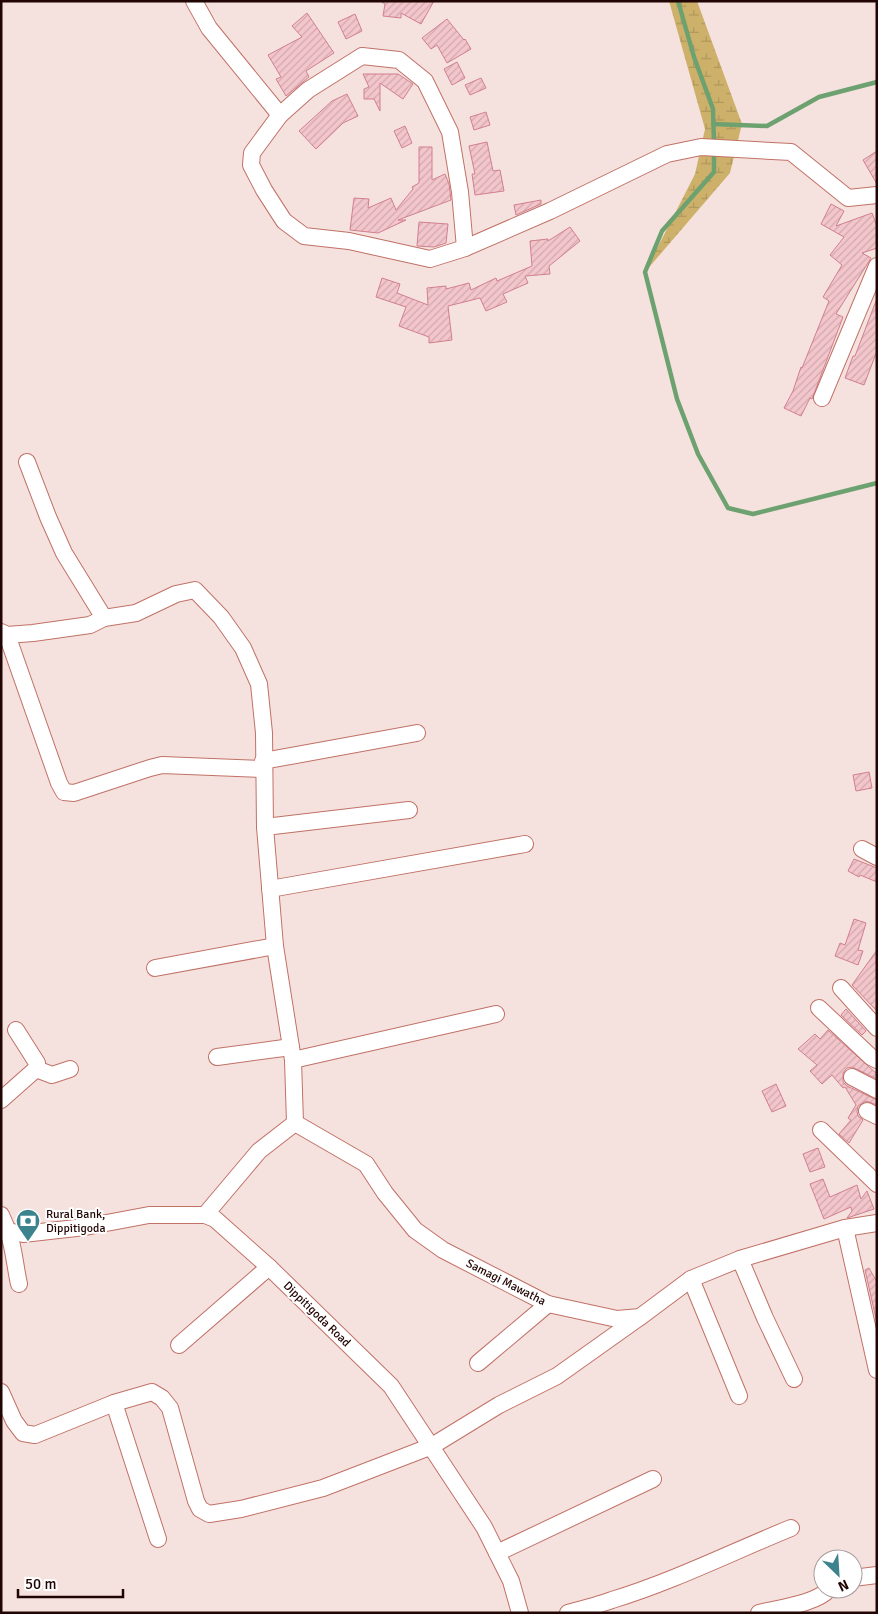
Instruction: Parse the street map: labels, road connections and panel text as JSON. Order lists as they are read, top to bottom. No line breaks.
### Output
{"streets":{"street":["Samagi Mawatha","Dippitigoda Road"]},"places":{"bank":["Rural Bank, Dippitigoda"]},"scale_bar":"50 m","north":"bottom right"}
